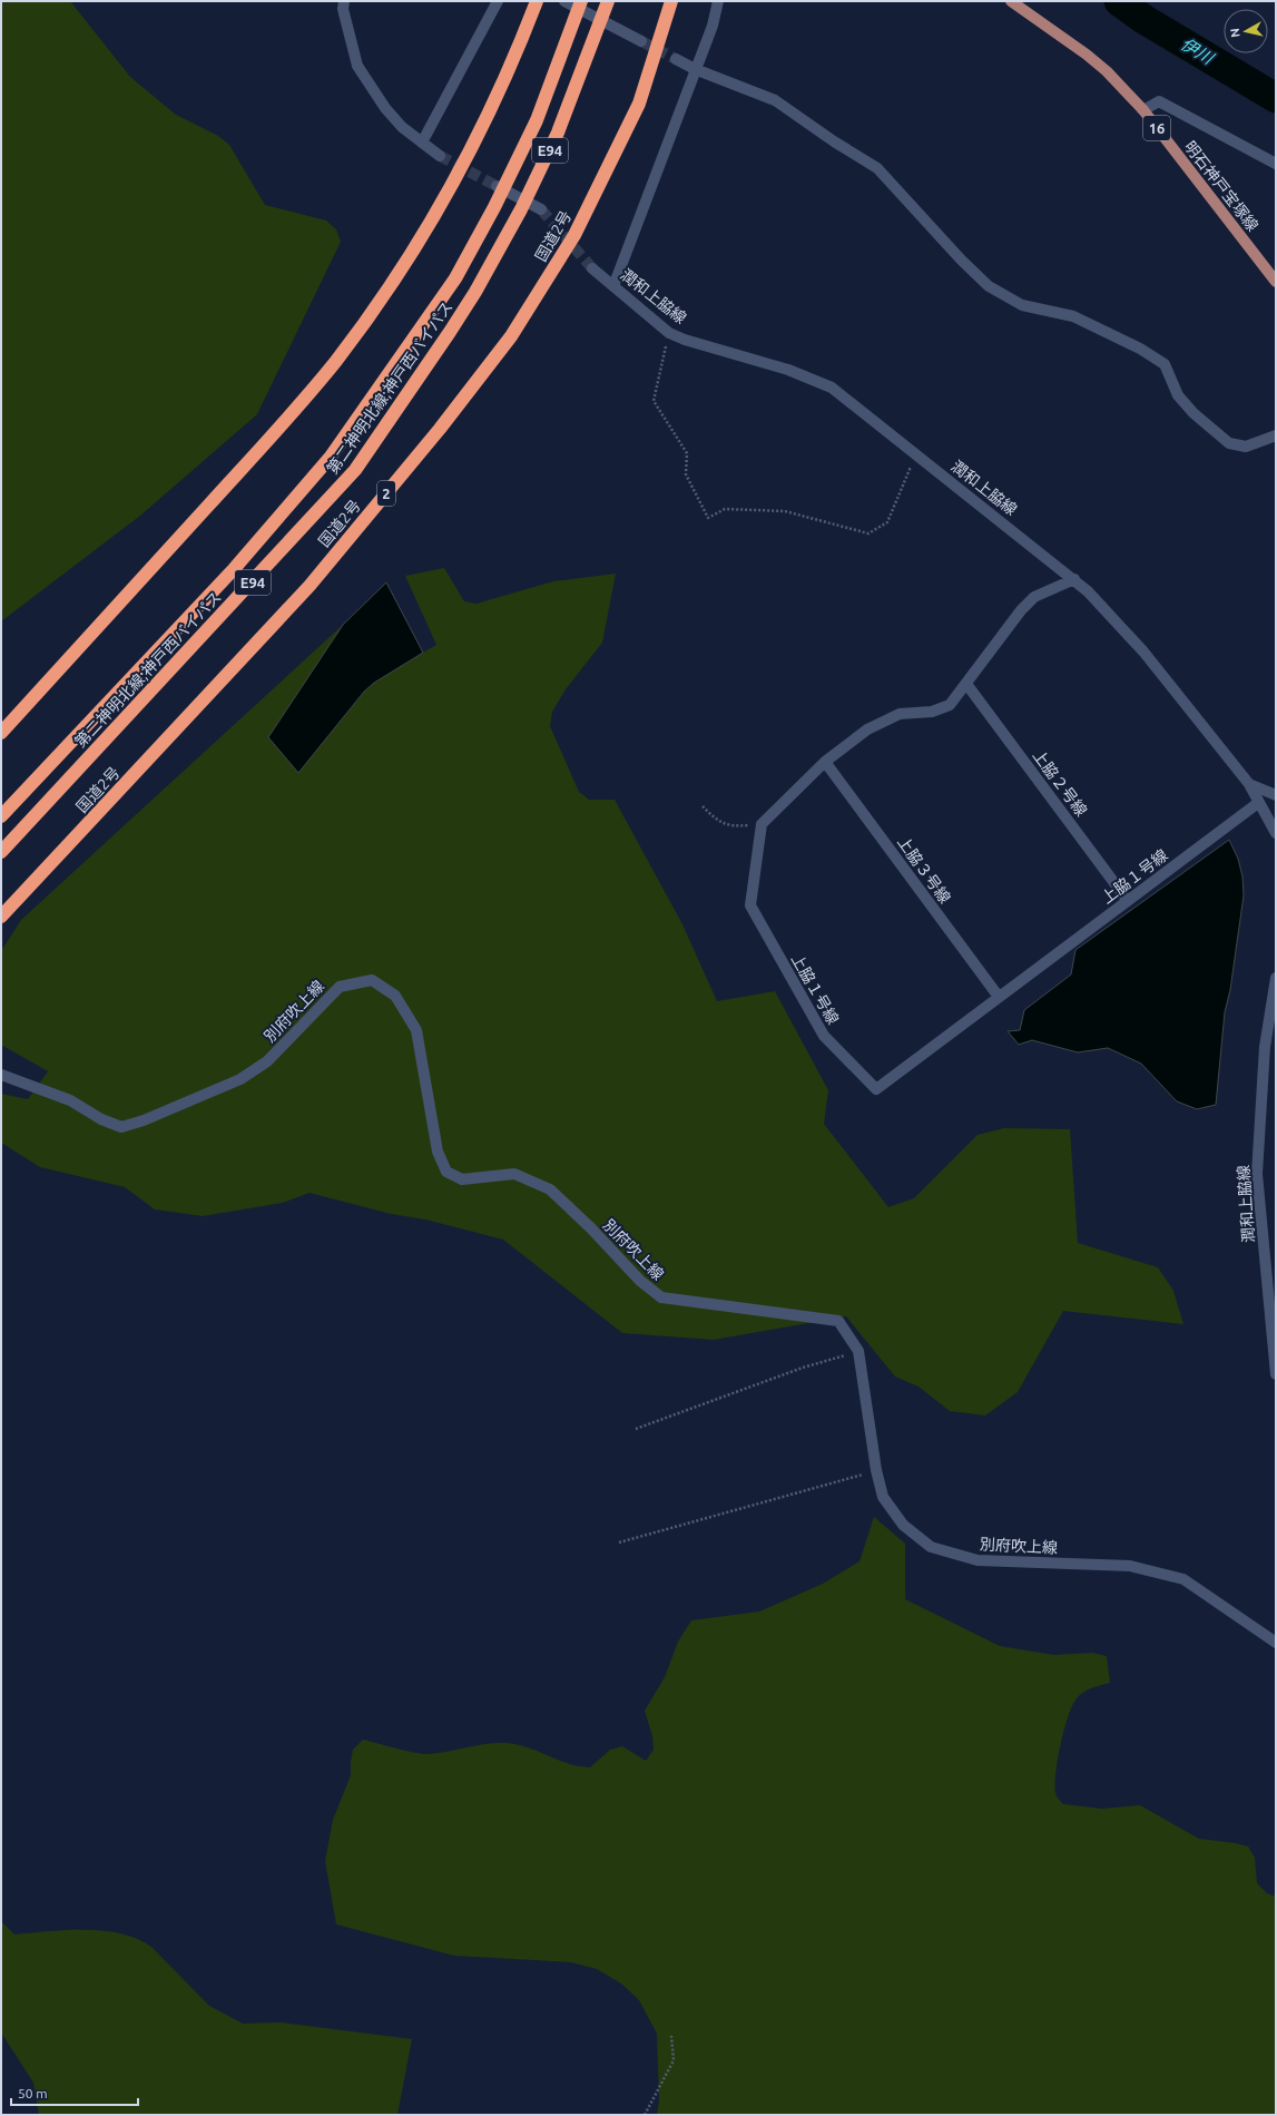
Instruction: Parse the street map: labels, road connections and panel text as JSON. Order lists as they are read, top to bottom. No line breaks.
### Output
{"streets":{"highway":["E94","国道2号","第二神明北線;神戸西バイパス","2"],"main road":["16","明石神戸宝塚線"],"street":["潤和上脇線","上脇２号線","上脇３号線","上脇１号線","別府吹上線"]},"crossings":[["潤和上脇線","上脇１号線"],["上脇２号線","上脇１号線"],["上脇３号線","上脇１号線"]],"water":["伊川"],"scale_bar":"50 m","north":"left"}
